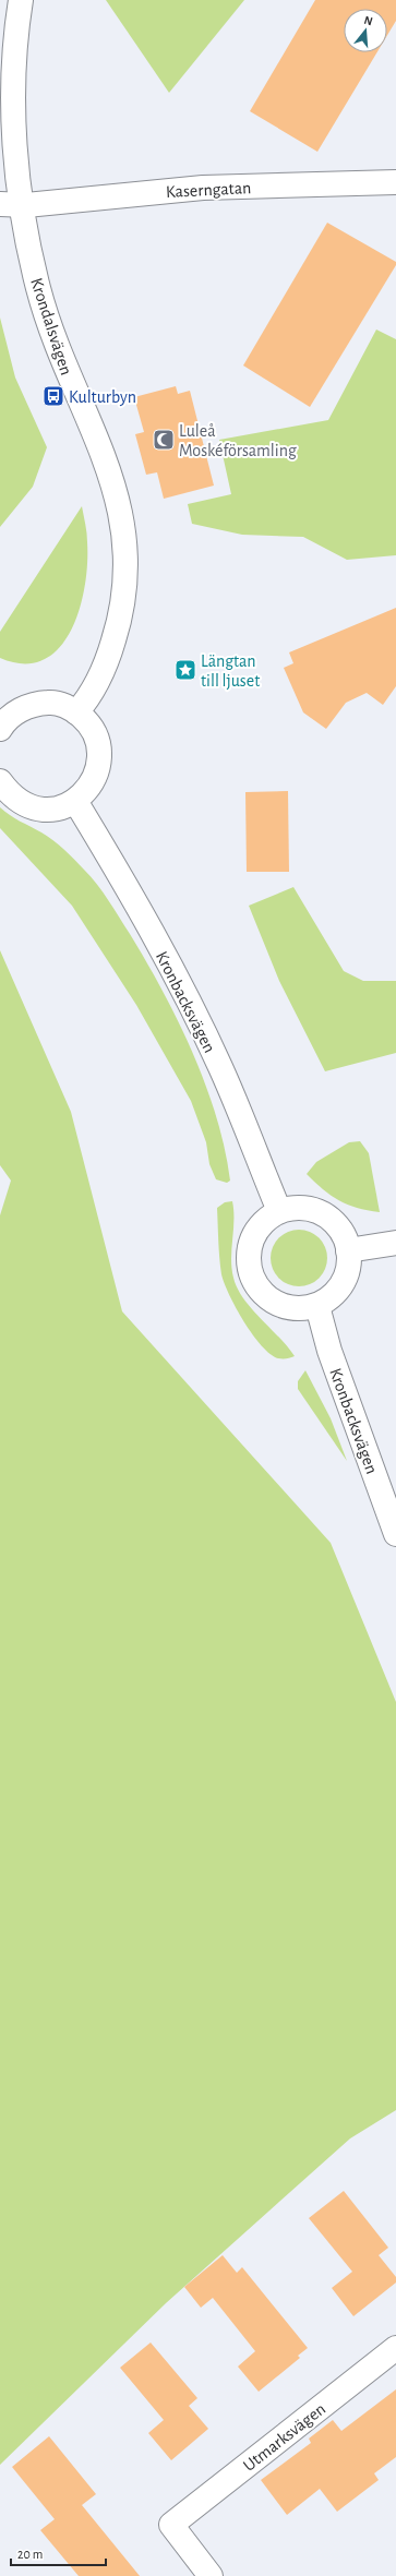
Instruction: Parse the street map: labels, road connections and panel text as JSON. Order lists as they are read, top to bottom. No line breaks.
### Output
{"streets":{"street":["Kaserngatan","Krondalsvägen","Kronbacksvägen","Utmarksvägen"]},"crossings":[["Kaserngatan","Krondalsvägen"]],"places":{"bus stop":["Kulturbyn"],"mosque":["Luleå Moskéförsamling"],"place":["Längtan till ljuset"]},"scale_bar":"20 m","north":"top"}
